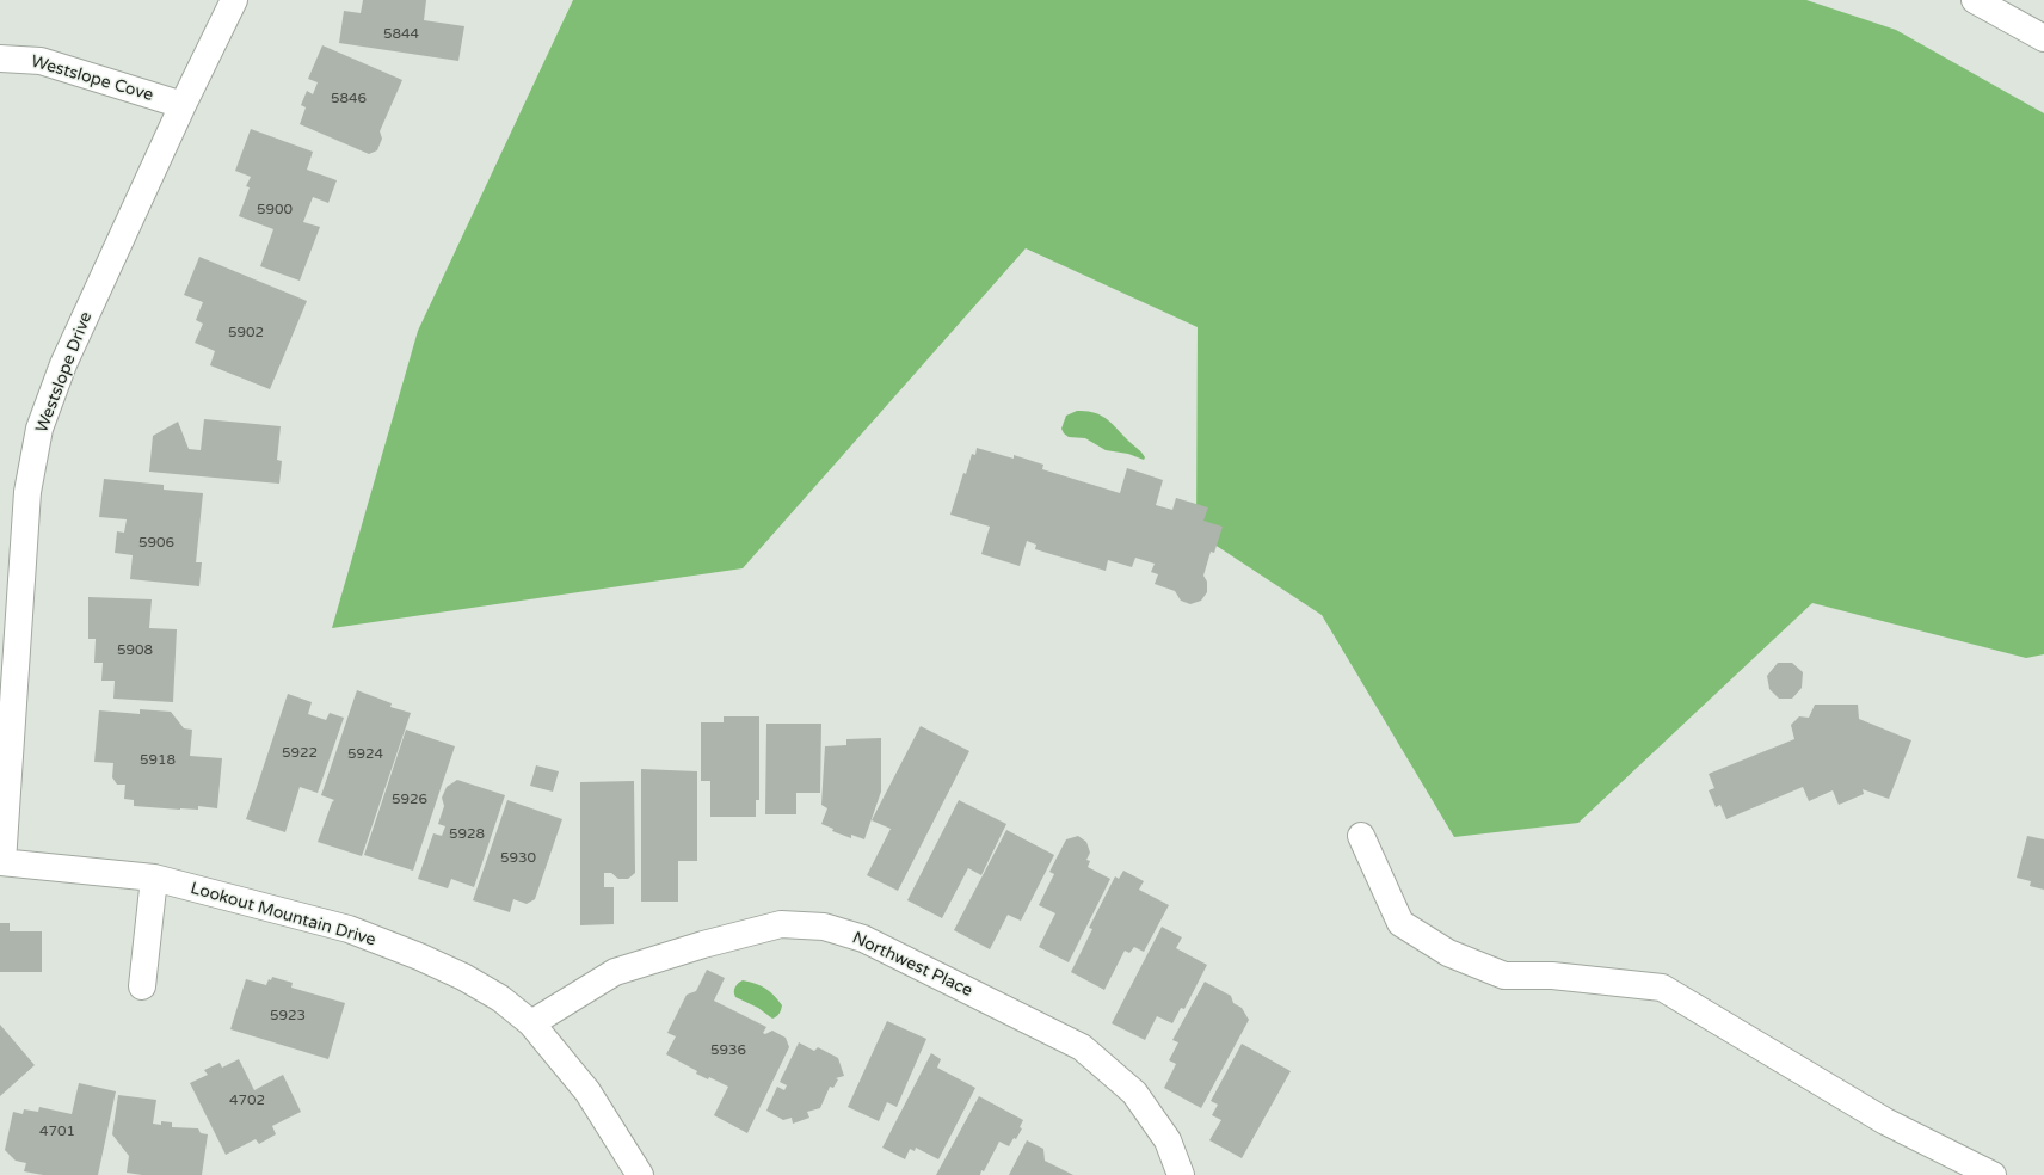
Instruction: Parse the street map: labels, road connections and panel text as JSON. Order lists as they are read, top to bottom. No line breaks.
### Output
{"streets":{"street":["Westslope Cove","Westslope Drive","Lookout Mountain Drive","Northwest Place"]},"crossings":[["Westslope Cove","Westslope Drive"],["Westslope Drive","Lookout Mountain Drive"],["Lookout Mountain Drive","Northwest Place"]],"house_numbers":["5844","5846","5900","5902","5906","5908","5922","5924","5918","5926","5928","5930","5923","5936","4702","4701"]}
